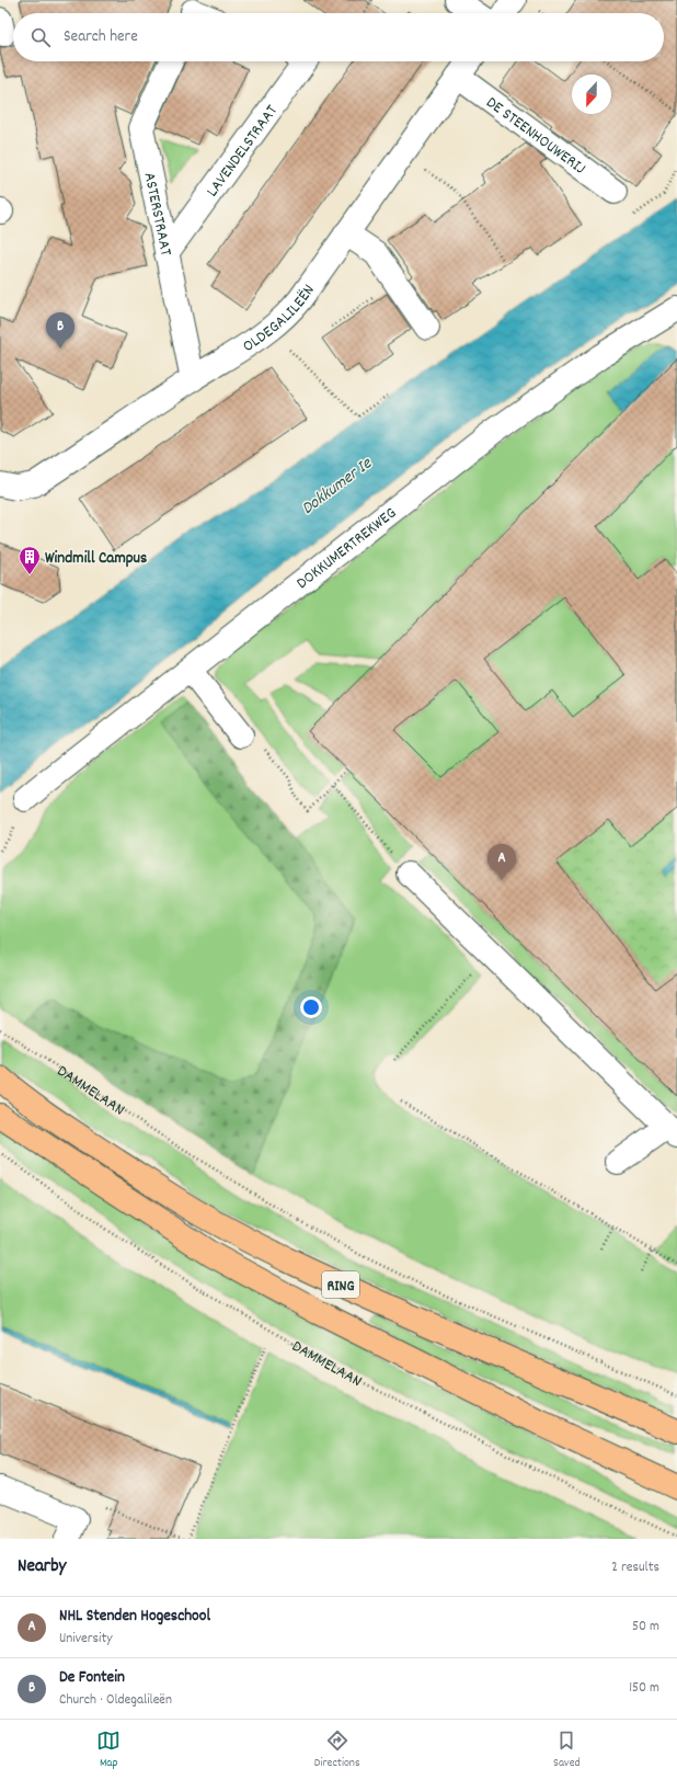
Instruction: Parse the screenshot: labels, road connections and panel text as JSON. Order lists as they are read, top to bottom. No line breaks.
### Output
{"streets":{"main road":["RING"],"street":["DE STEENHOUWERIJ","LAVENDELSTRAAT","ASTERSTRAAT","OLDEGALILEËN","DOKKUMERTREKWEG"],"path":["DAMMELAAN"]},"crossings":[["DE STEENHOUWERIJ","OLDEGALILEËN"],["LAVENDELSTRAAT","ASTERSTRAAT"],["ASTERSTRAAT","OLDEGALILEËN"]],"water":["Dokkumer Ie"],"places":{"building":["Windmill Campus"]},"north":"bottom","page":{"search":"Search here","pins":["B","A"],"heading":["Nearby","2 results"],"list":[{"mark":"A","name":"NHL Stenden Hogeschool","note":"University","value":"50 m"},{"mark":"B","name":"De Fontein","note":"Church · Oldegalileën","value":"150 m"}],"nav":["Map","Directions","Saved"]}}
